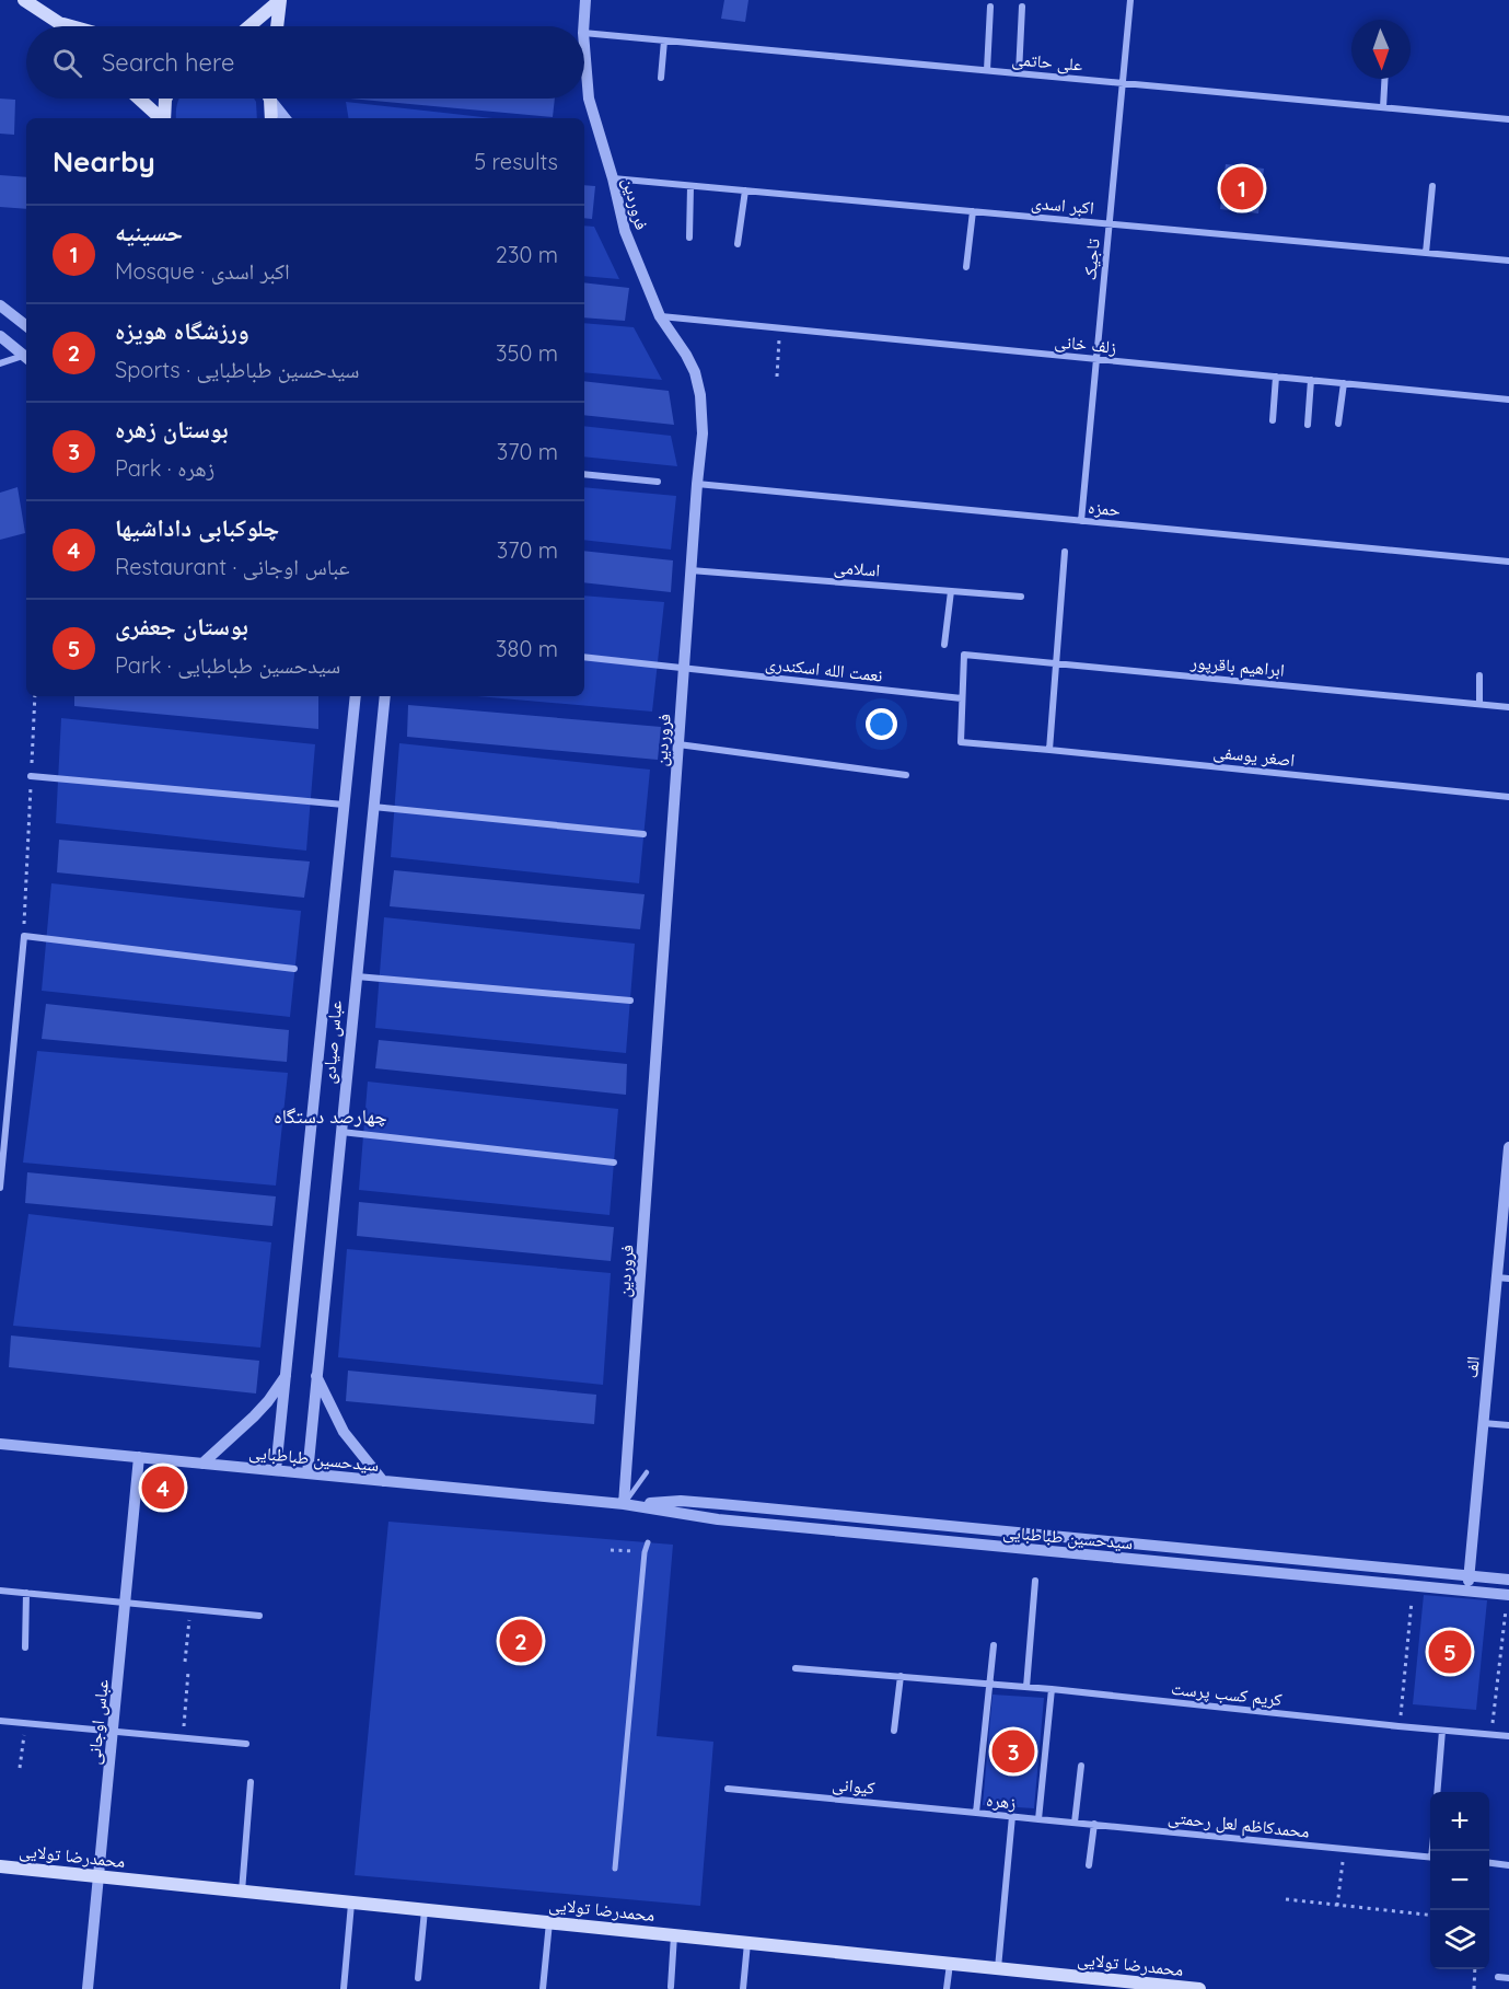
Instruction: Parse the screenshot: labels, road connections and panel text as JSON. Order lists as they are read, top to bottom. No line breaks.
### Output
{"streets":{"main road":["محمدرضا تولایی"],"street":["علی حاتمی","فروردین","اکبر اسدی","تاجیک","زلف خانی","حمزه","اسلامی","ابراهیم باقرپور","نعمت الله اسکندری","اصغر یوسفی","عباس صیادی","الف","سیدحسین طباطبایی","کریم کسب پرست","عباس اوجانی","کیوانی","زهره","محمدکاظم لعل رحمتی"]},"crossings":[["علی حاتمی","تاجیک"],["فروردین","اکبر اسدی"],["فروردین","زلف خانی"],["فروردین","حمزه"],["فروردین","اسلامی"],["فروردین","نعمت الله اسکندری"],["فروردین","سیدحسین طباطبایی"],["اکبر اسدی","تاجیک"],["تاجیک","زلف خانی"],["تاجیک","حمزه"],["ابراهیم باقرپور","نعمت الله اسکندری"],["ابراهیم باقرپور","اصغر یوسفی"],["نعمت الله اسکندری","اصغر یوسفی"],["عباس صیادی","سیدحسین طباطبایی"],["الف","سیدحسین طباطبایی"],["سیدحسین طباطبایی","عباس اوجانی"],["کریم کسب پرست","زهره"],["عباس اوجانی","محمدرضا تولایی"],["کیوانی","زهره"],["زهره","محمدکاظم لعل رحمتی"]],"districts":["چهارصد دستگاه"],"north":"bottom","page":{"search":"Search here","heading":["Nearby","5 results"],"pins":["1","4","2","5","3"],"list":[{"mark":"1","name":"حسینیه","note":"Mosque · اکبر اسدی","value":"230 m"},{"mark":"2","name":"ورزشگاه هویزه","note":"Sports · سیدحسین طباطبایی","value":"350 m"},{"mark":"3","name":"بوستان زهره","note":"Park · زهره","value":"370 m"},{"mark":"4","name":"چلوکبابی داداشیها","note":"Restaurant · عباس اوجانی","value":"370 m"},{"mark":"5","name":"بوستان جعفری","note":"Park · سیدحسین طباطبایی","value":"380 m"}],"map_buttons":["+","−"]}}
